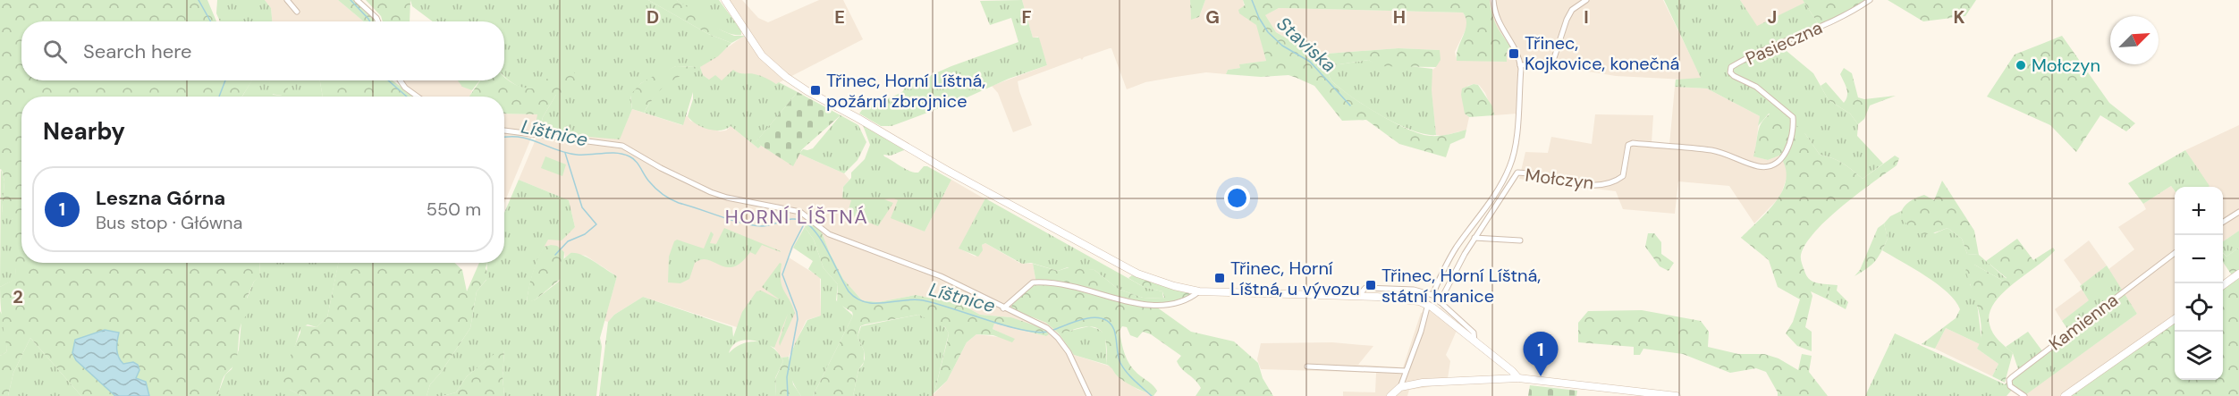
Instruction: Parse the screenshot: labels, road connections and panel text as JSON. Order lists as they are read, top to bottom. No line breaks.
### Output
{"streets":{"street":["Pasieczna","Mołczyn","Kamienna"]},"crossings":[["Pasieczna","Mołczyn"]],"districts":["HORNÍ LÍŠTNÁ"],"water":["Staviska","Líštnice"],"places":{"transit":["Třinec, Kojkovice, konečná","Třinec, Horní Líštná, požární zbrojnice","Třinec, Horní Líštná, u vývozu","Třinec, Horní Líštná, státní hranice"],"other":["Mołczyn"]},"north":"top right","page":{"search":"Search here","heading":"Nearby","list":[{"mark":"1","name":"Leszna Górna","note":"Bus stop · Główna","value":"550 m"}],"map_buttons":["+","−"],"pins":"1"},"grid":{"columns":["D","E","F","G","H","I","J","K"],"rows":["2"]}}
